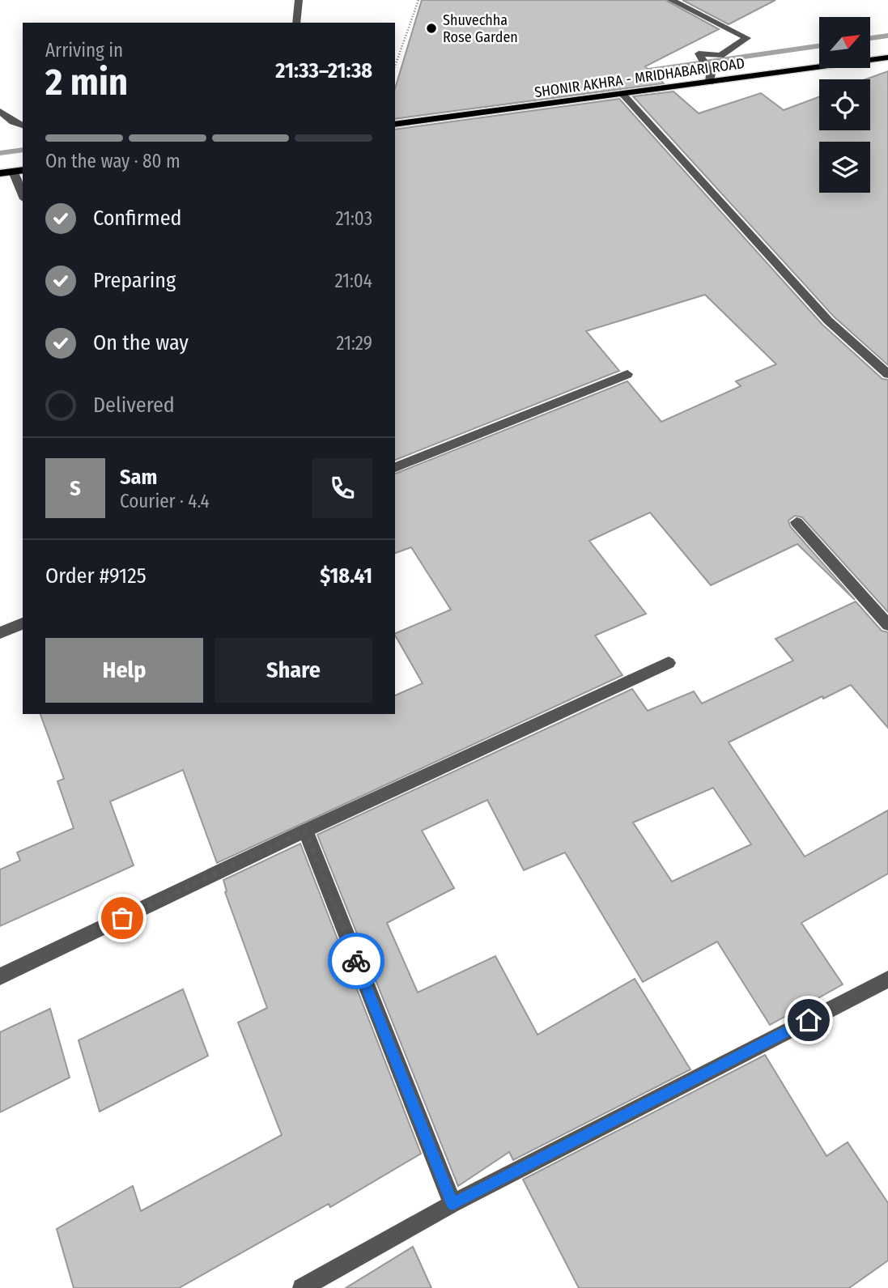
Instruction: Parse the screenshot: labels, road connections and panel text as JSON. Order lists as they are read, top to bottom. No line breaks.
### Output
{"streets":{"main road":["SHONIR AKHRA - MRIDHABARI ROAD"]},"places":["Shuvechha Rose Garden"],"north":"top right","page":{"heading":["2 min","Arriving in","21:33–21:38"],"panel":["Sam","Courier · 4.4","Order #9125","$18.41"],"bar":"On the way · 80 m","list":[["Confirmed","21:03"],["Preparing","21:04"],["On the way","21:29"],"Delivered"],"round":"S","buttons":["Help","Share"]}}
